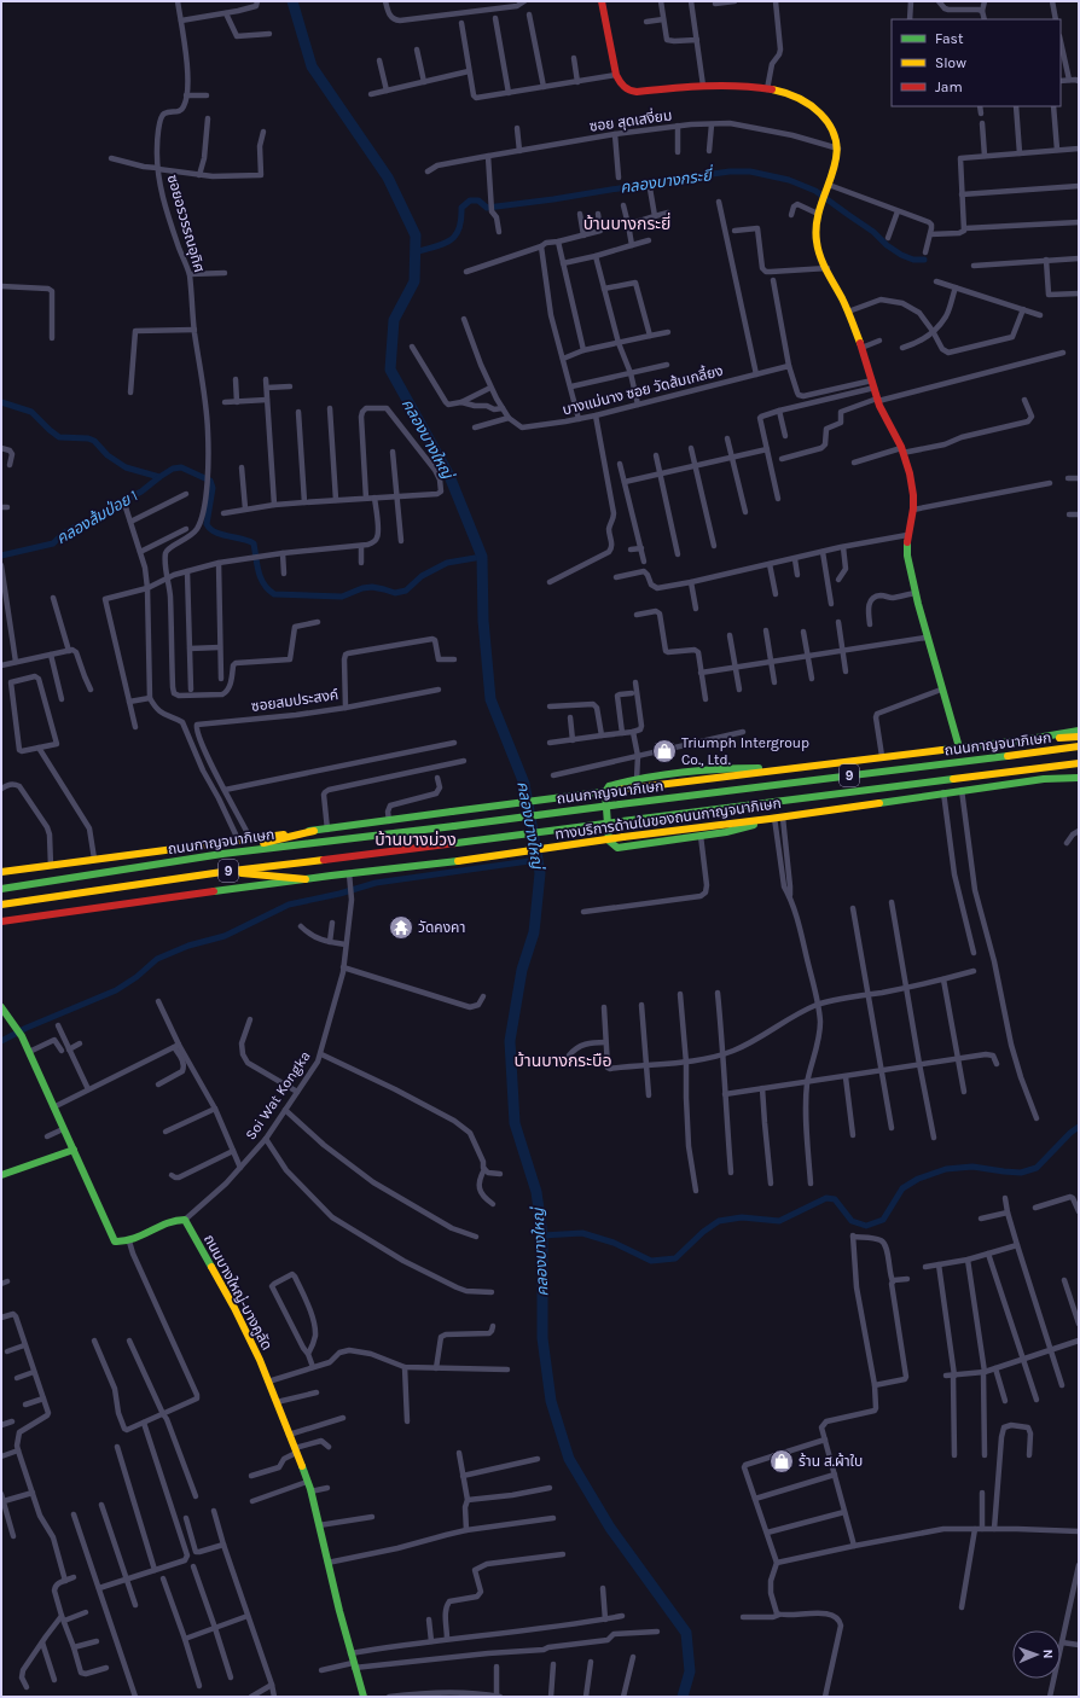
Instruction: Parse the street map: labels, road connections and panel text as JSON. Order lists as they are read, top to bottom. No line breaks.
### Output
{"streets":{"main road":["ถนนกาญจนาภิเษก","9","ทางบริการด้านในของถนนกาญจนาภิเษก","ถนนบางใหญ่-บางคูลัด"],"street":["ซอย สุดเสงี่ยม","ซอยอรวรรณอุทิศ","บางแม่นาง ซอย วัดส้มเกลี้ยง","ซอยสมประสงค์","Soi Wat Kongka"]},"crossings":[["ทางบริการด้านในของถนนกาญจนาภิเษก","Soi Wat Kongka"],["Soi Wat Kongka","ถนนบางใหญ่-บางคูลัด"]],"districts":["บ้านบางกระยี่","บ้านบางม่วง","บ้านบางกระบือ"],"water":["คลองบางกระยี่","คลองบางใหญ่","คลองส้มป่อย 1"],"places":{"shop":["Triumph Intergroup Co., Ltd.","ร้าน ส.ผ้าใบ"],"temple":["วัดคงคา"]},"legend":["Fast","Slow","Jam"],"north":"right"}
